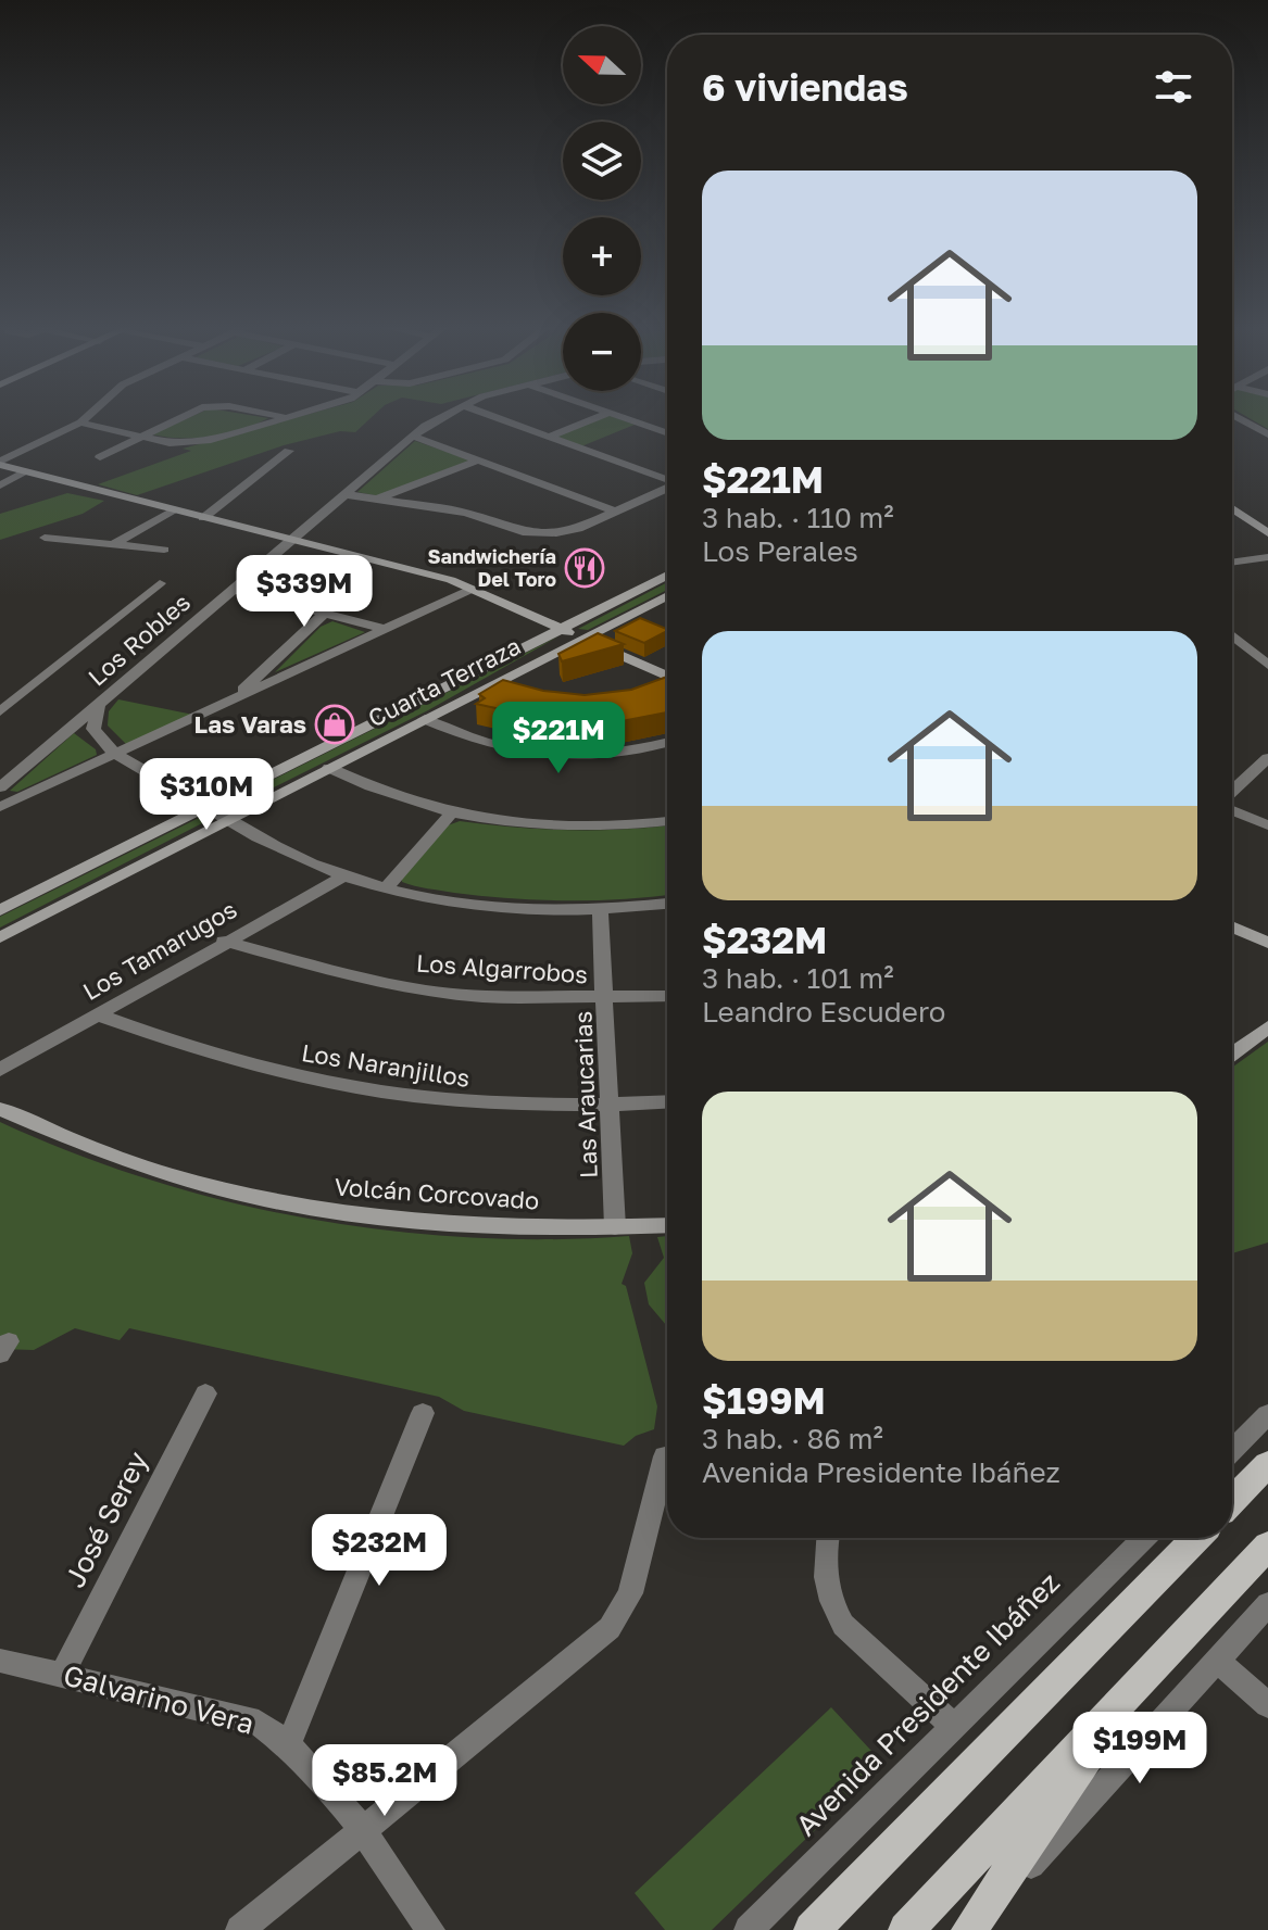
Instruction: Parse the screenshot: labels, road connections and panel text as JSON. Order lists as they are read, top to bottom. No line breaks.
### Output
{"streets":{"street":["Los Robles","Cuarta Terraza","Los Tamarugos","Los Algarrobos","Los Naranjillos","Las Araucarias","Volcán Corcovado","José Serey","Galvarino Vera","Avenida Presidente Ibáñez"]},"crossings":[["Los Robles","Cuarta Terraza"],["Los Robles","Los Tamarugos"],["Los Robles","Las Araucarias"],["Los Tamarugos","Los Algarrobos"],["Los Tamarugos","Los Naranjillos"],["Los Algarrobos","Las Araucarias"],["Los Naranjillos","Las Araucarias"],["Las Araucarias","Volcán Corcovado"],["José Serey","Galvarino Vera"]],"places":{"restaurant":["Sandwichería Del Toro"],"shop":["Las Varas"]},"north":"left","page":{"map_buttons":["+","−"],"heading":"6 viviendas","list":[{"name":"$221M","note":"3 hab. · 110 m² · Los Perales"},{"name":"$232M","note":"3 hab. · 101 m² · Leandro Escudero"},{"name":"$199M","note":"3 hab. · 86 m² · Avenida Presidente Ibáñez"}],"price":["$339M","$221M","$310M","$232M","$199M","$85.2M"]}}
